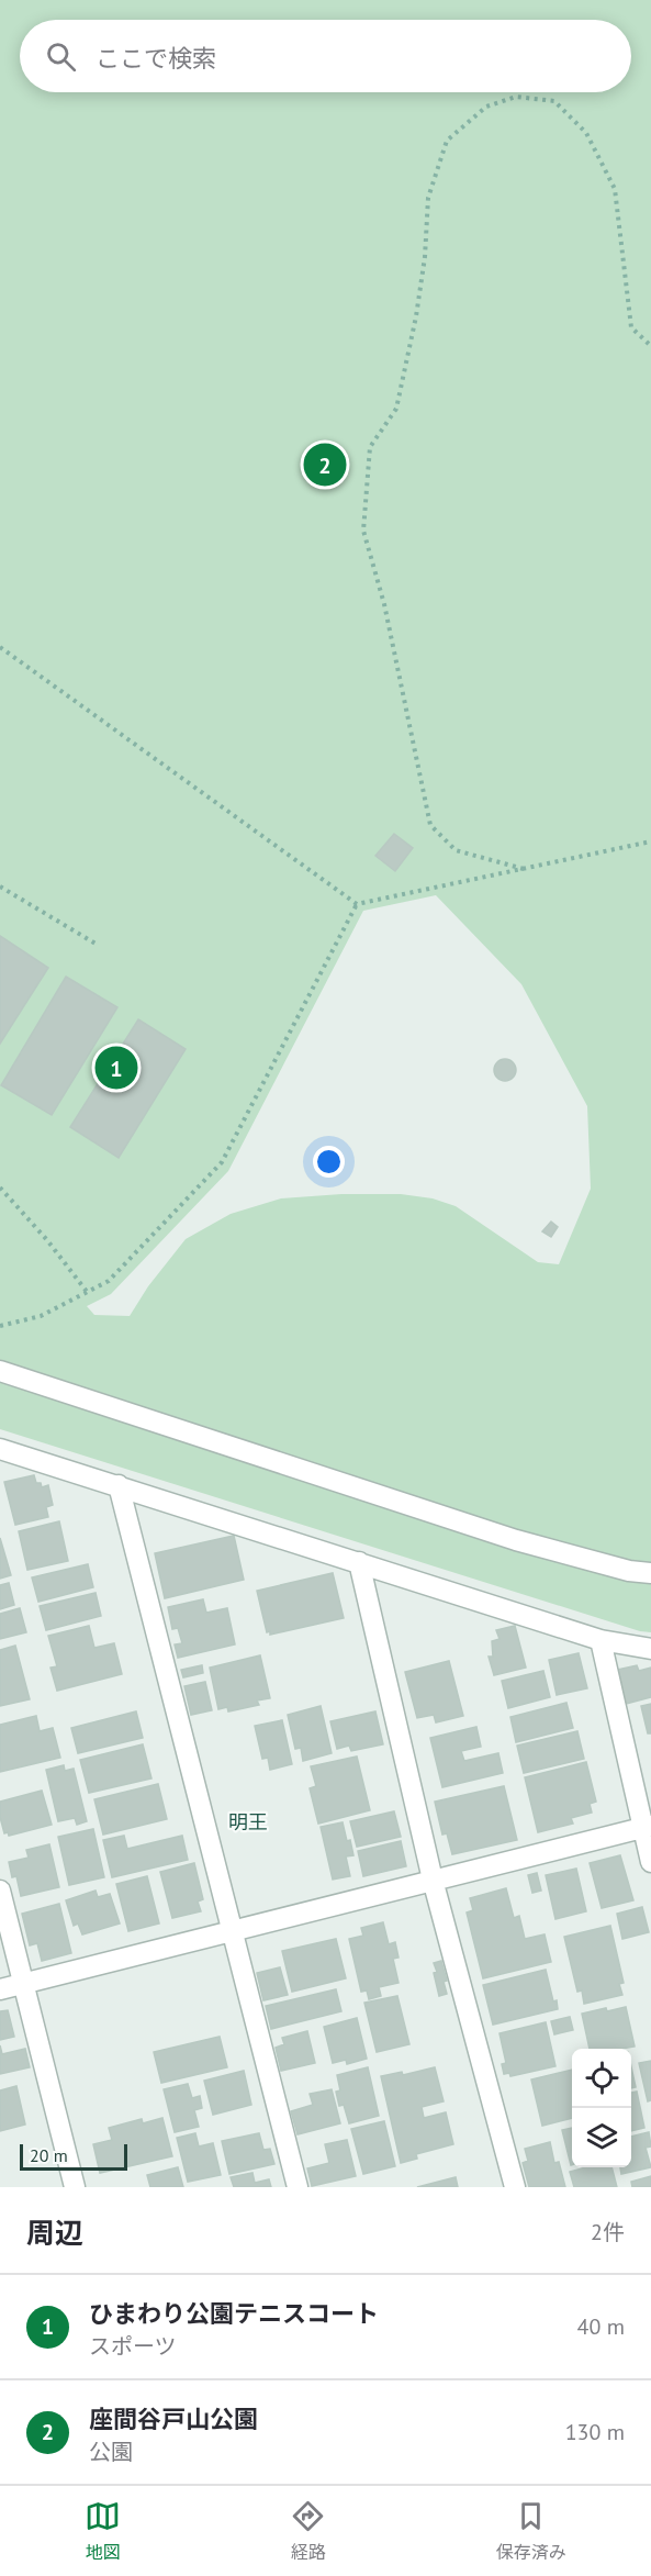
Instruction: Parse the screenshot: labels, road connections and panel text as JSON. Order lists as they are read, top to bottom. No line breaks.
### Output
{"districts":["明王"],"scale_bar":"20 m","page":{"search":"ここで検索","pins":["2","1"],"scale":"20 m","heading":["周辺","2件"],"list":[{"mark":"1","name":"ひまわり公園テニスコート","note":"スポーツ","value":"40 m"},{"mark":"2","name":"座間谷戸山公園","note":"公園","value":"130 m"}],"nav":["地図","経路","保存済み"]}}
